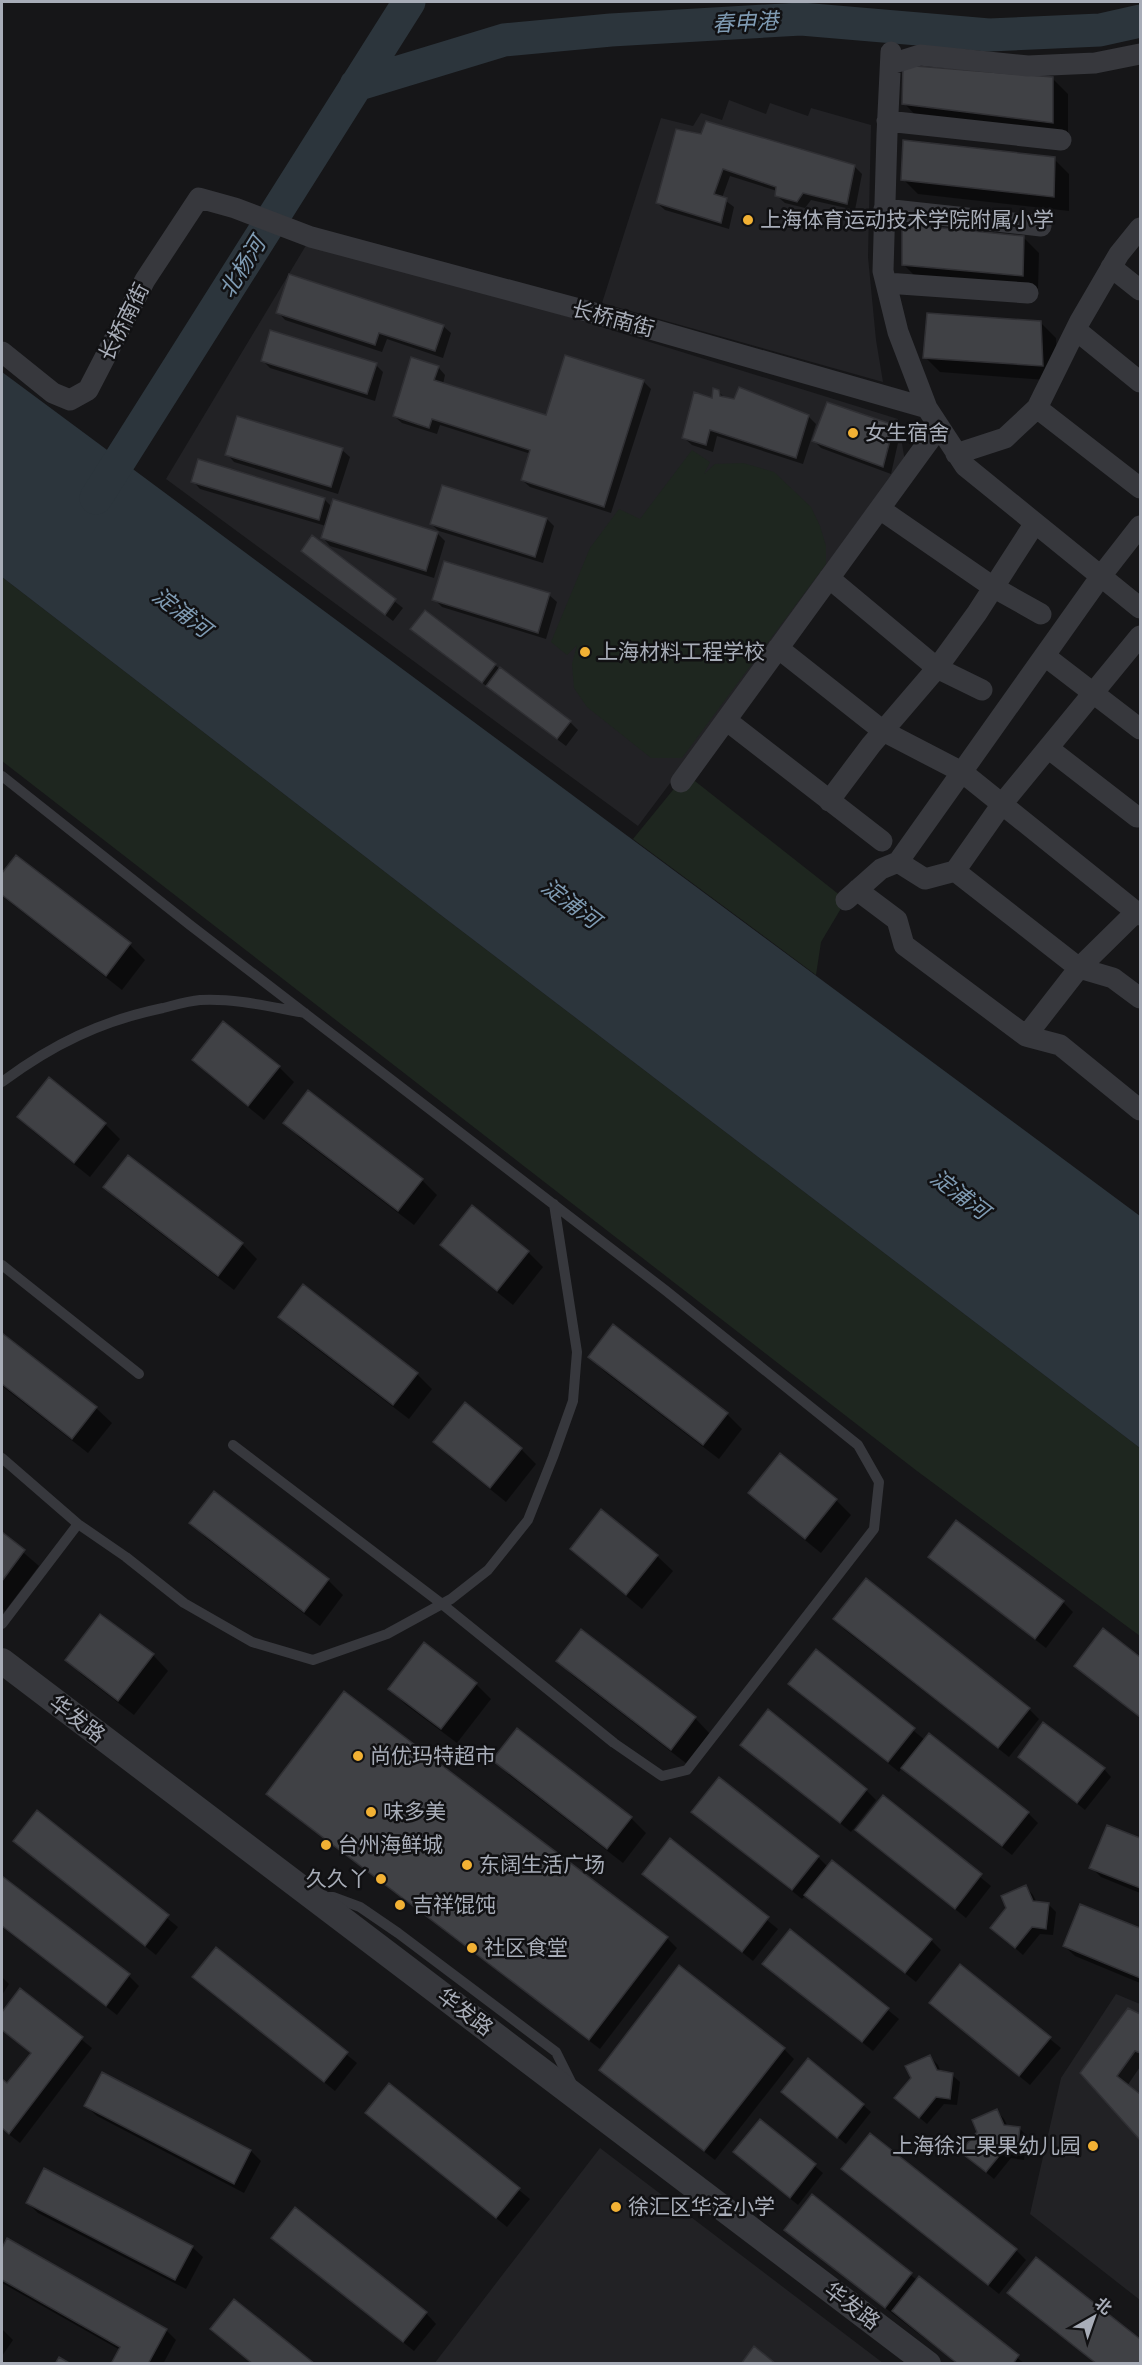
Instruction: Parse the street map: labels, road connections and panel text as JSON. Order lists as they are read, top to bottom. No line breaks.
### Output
{"streets":{"street":["长桥南街","华发路"]},"water":["春申港","北杨河","淀浦河"],"places":["上海体育运动技术学院附属小学","女生宿舍","上海材料工程学校","尚优玛特超市","味多美","台州海鲜城","东阔生活广场","久久丫","吉祥馄饨","社区食堂","上海徐汇果果幼儿园","徐汇区华泾小学"],"north":"top right"}
